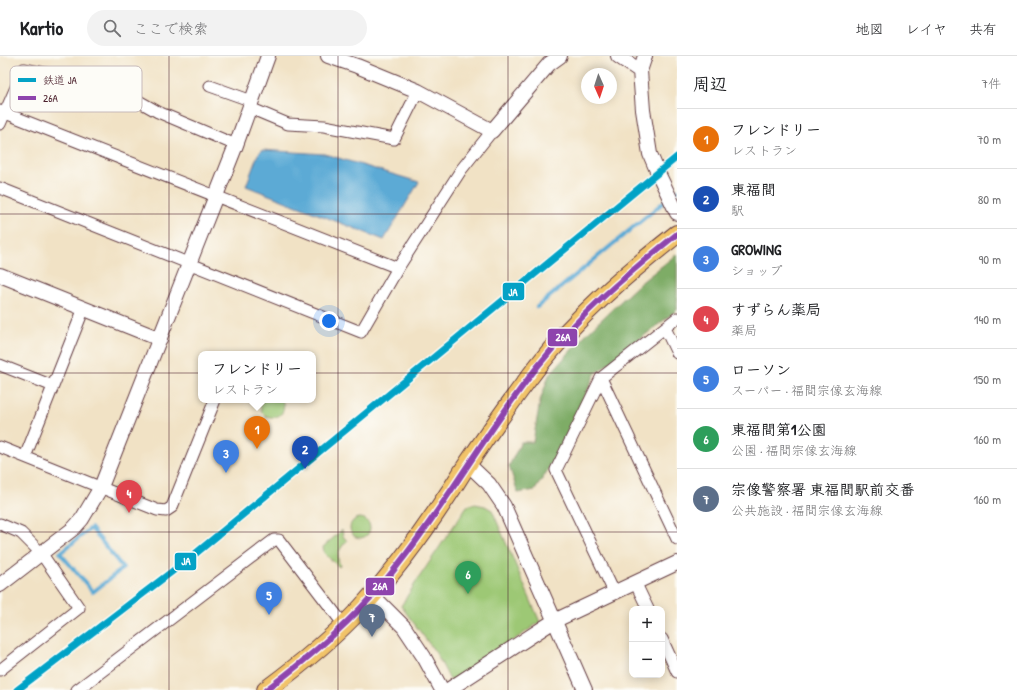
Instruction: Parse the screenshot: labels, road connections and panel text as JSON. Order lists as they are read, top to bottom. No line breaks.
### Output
{"lines":["rail line JA","transit line 26A"],"legend":["鉄道 JA","26A"],"north":"bottom","page":{"header":"Kartio","search":"ここで検索","nav":["地図","レイヤ","共有"],"heading":["周辺","7件"],"list":[{"mark":"1","name":"フレンドリー","note":"レストラン","value":"70 m"},{"mark":"2","name":"東福間","note":"駅","value":"80 m"},{"mark":"3","name":"GROWING","note":"ショップ","value":"90 m"},{"mark":"4","name":"すずらん薬局","note":"薬局","value":"140 m"},{"mark":"5","name":"ローソン","note":"スーパー · 福間宗像玄海線","value":"150 m"},{"mark":"6","name":"東福間第1公園","note":"公園 · 福間宗像玄海線","value":"160 m"},{"mark":"7","name":"宗像警察署 東福間駅前交番","note":"公共施設 · 福間宗像玄海線","value":"160 m"}],"popup":["フレンドリー","レストラン"],"pins":["1","2","3","4","6","5","7"],"map_buttons":["+","−"]}}
